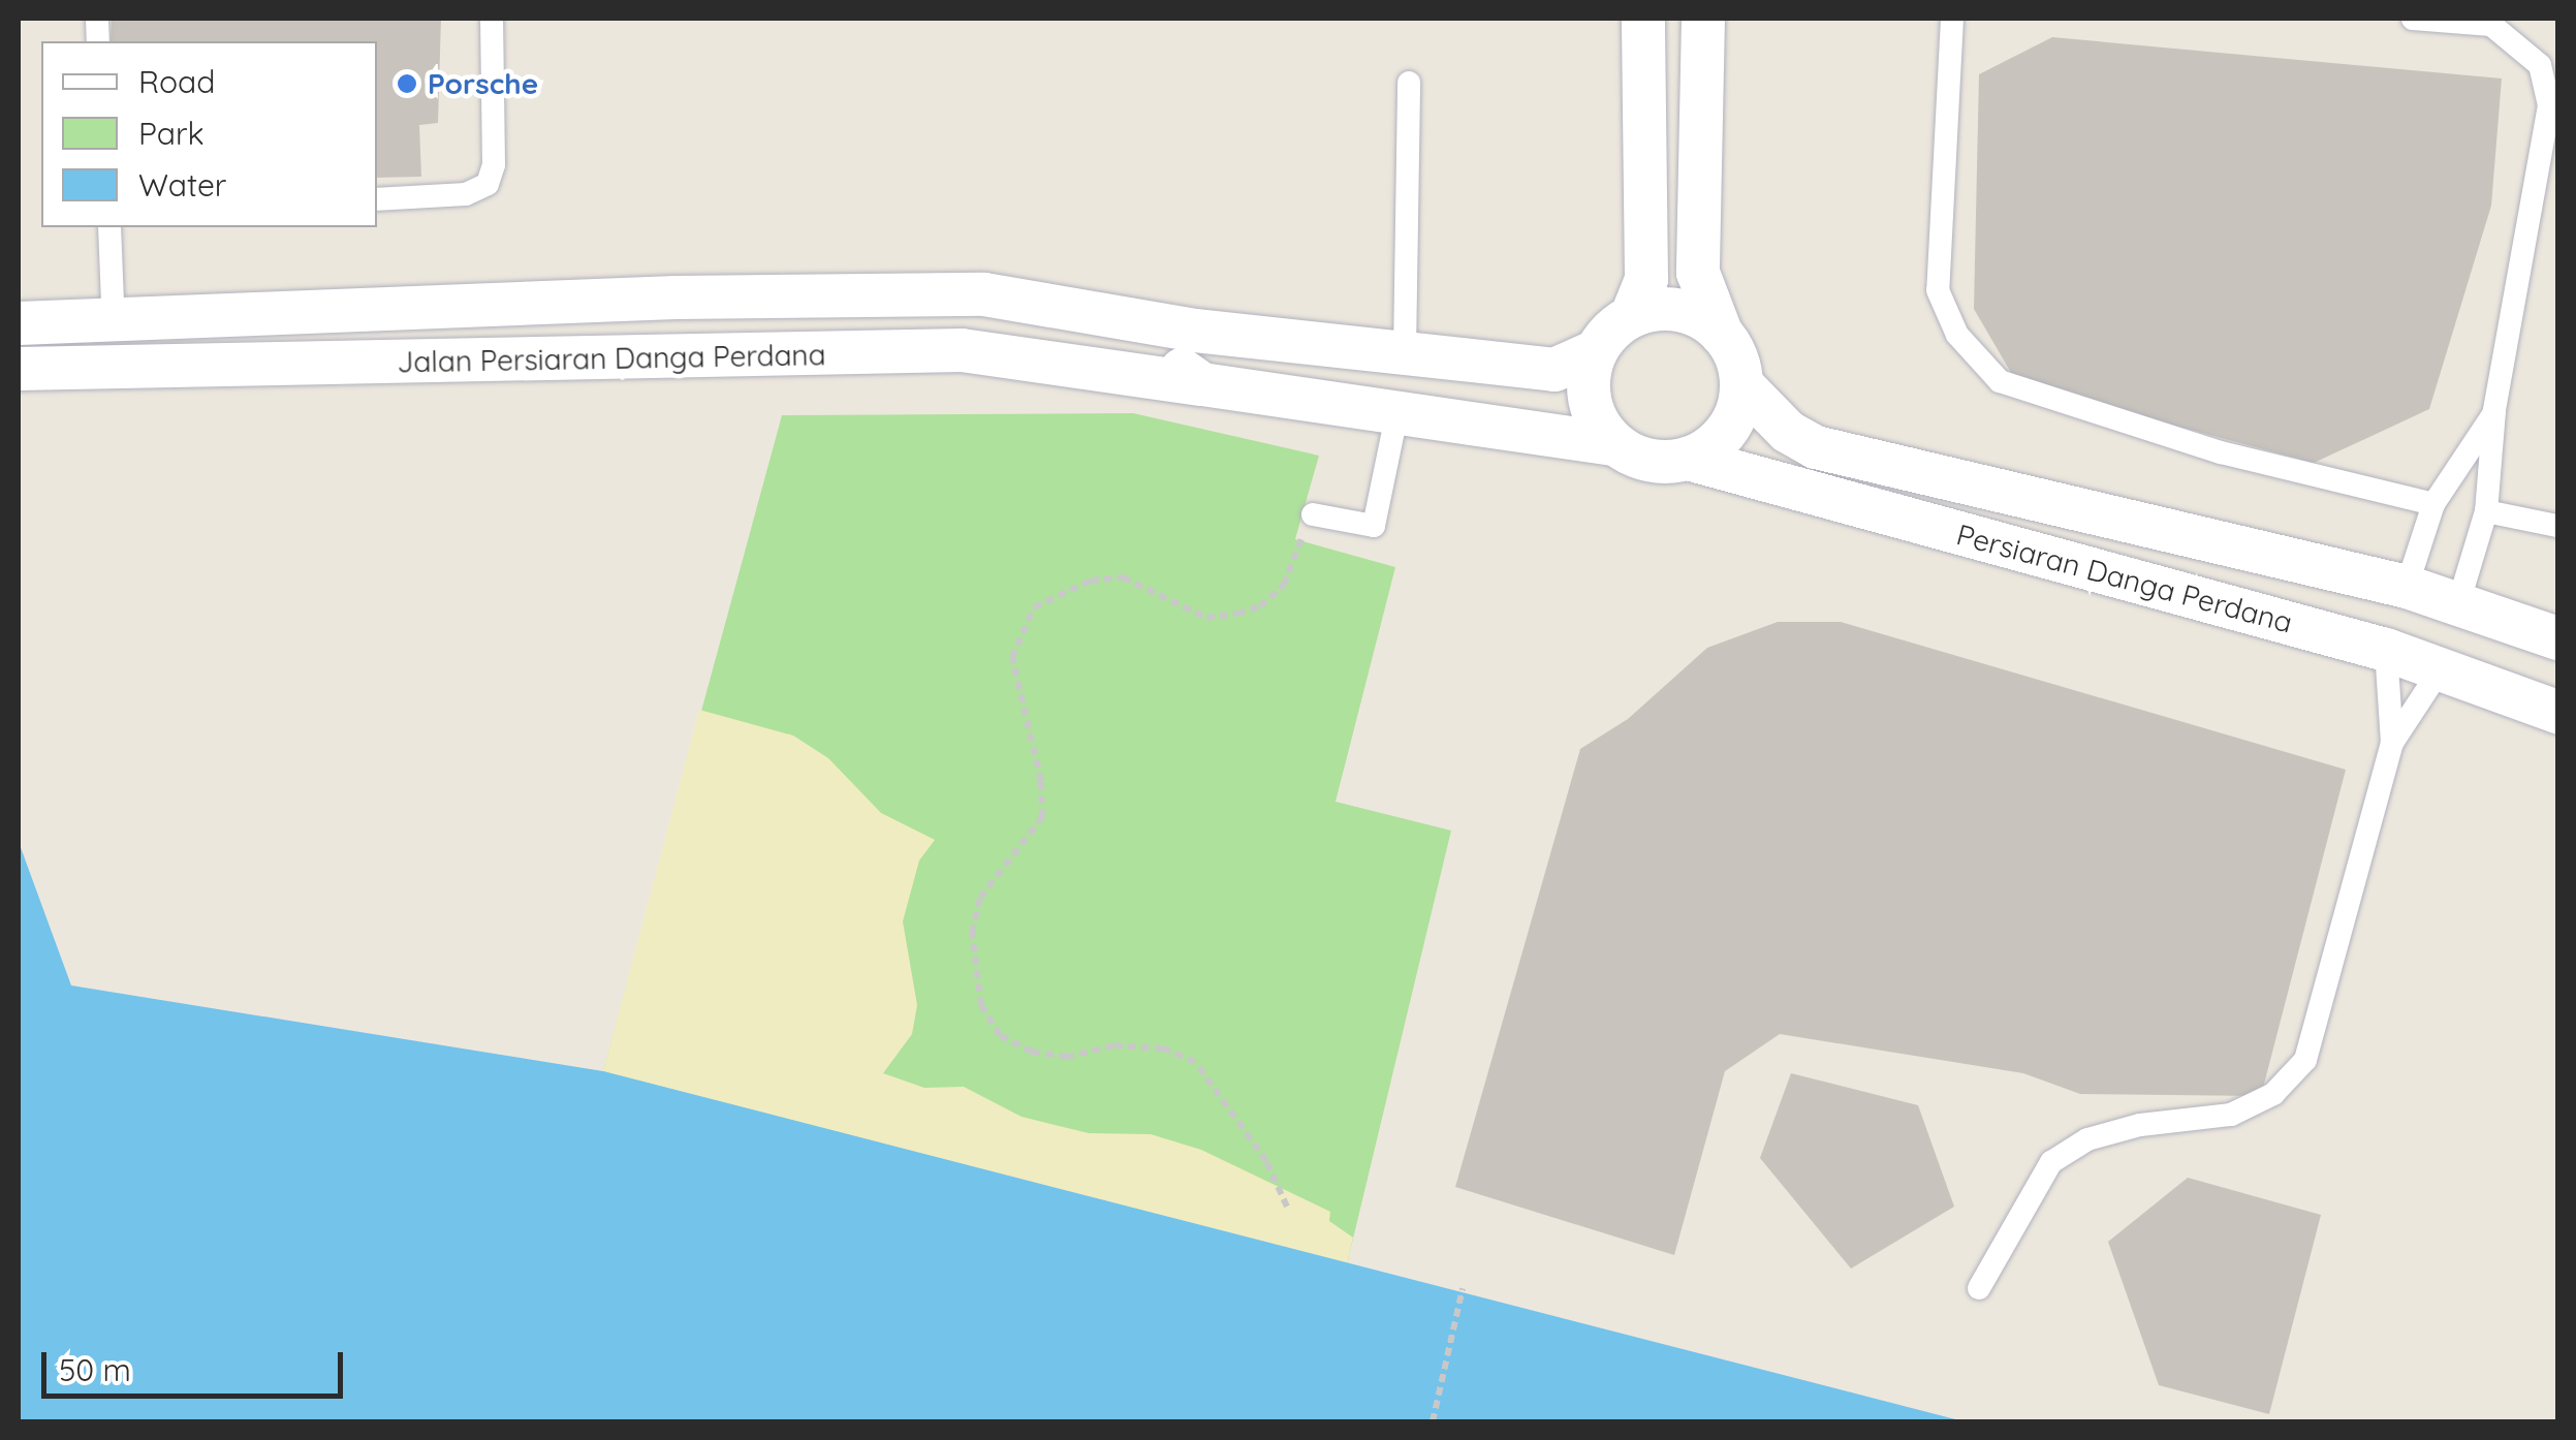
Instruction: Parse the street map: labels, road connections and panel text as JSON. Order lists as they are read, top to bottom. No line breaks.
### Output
{"streets":{"street":["Jalan Persiaran Danga Perdana","Persiaran Danga Perdana"]},"crossings":[["Jalan Persiaran Danga Perdana","Persiaran Danga Perdana"]],"places":["Porsche"],"legend":["Road","Park","Water"],"scale_bar":"50 m"}
